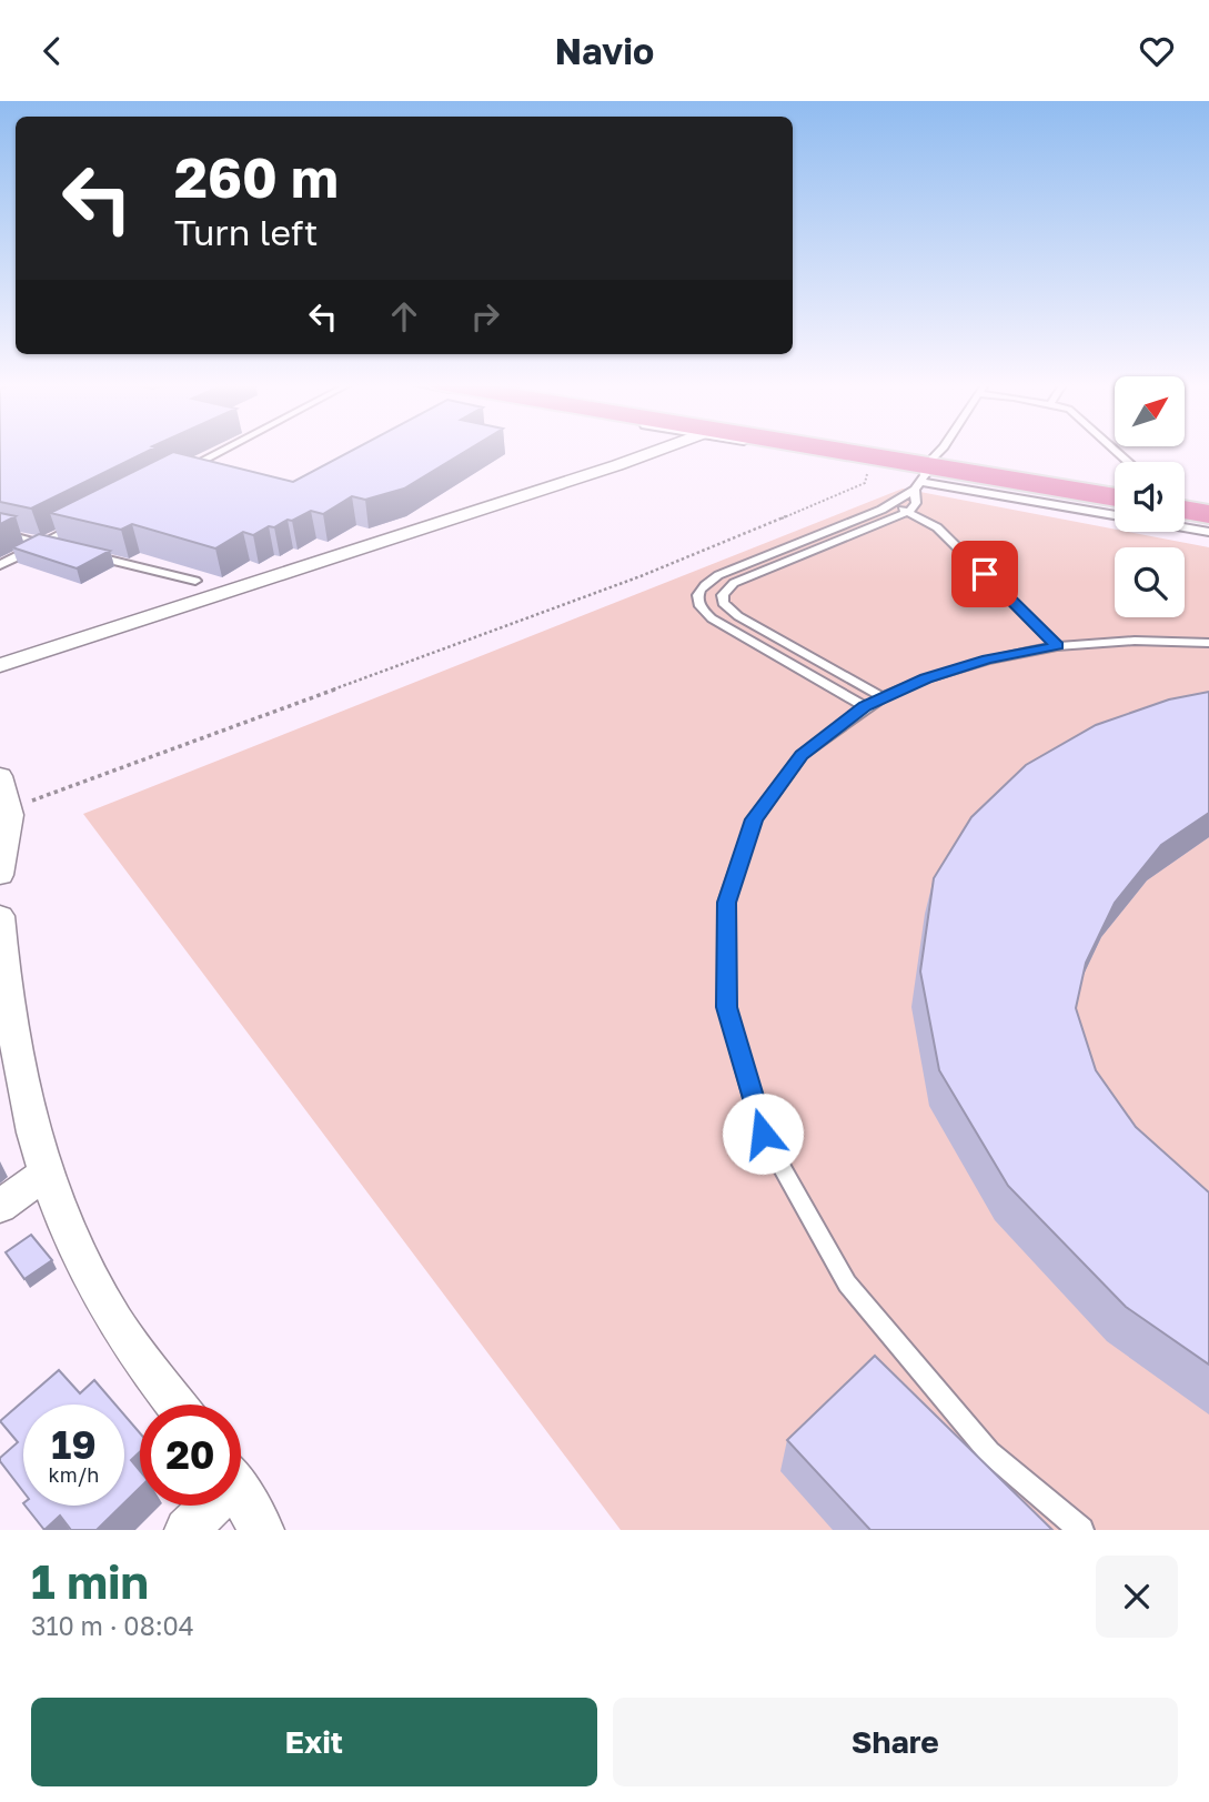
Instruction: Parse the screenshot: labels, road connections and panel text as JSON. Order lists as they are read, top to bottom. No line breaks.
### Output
{"north":"top right","page":{"header":"Navio","turn":["260 m","Turn left"],"speed":"19 km/h","limit":"20","heading":["1 min","310 m · 08:04"],"buttons":["Exit","Share"]}}
